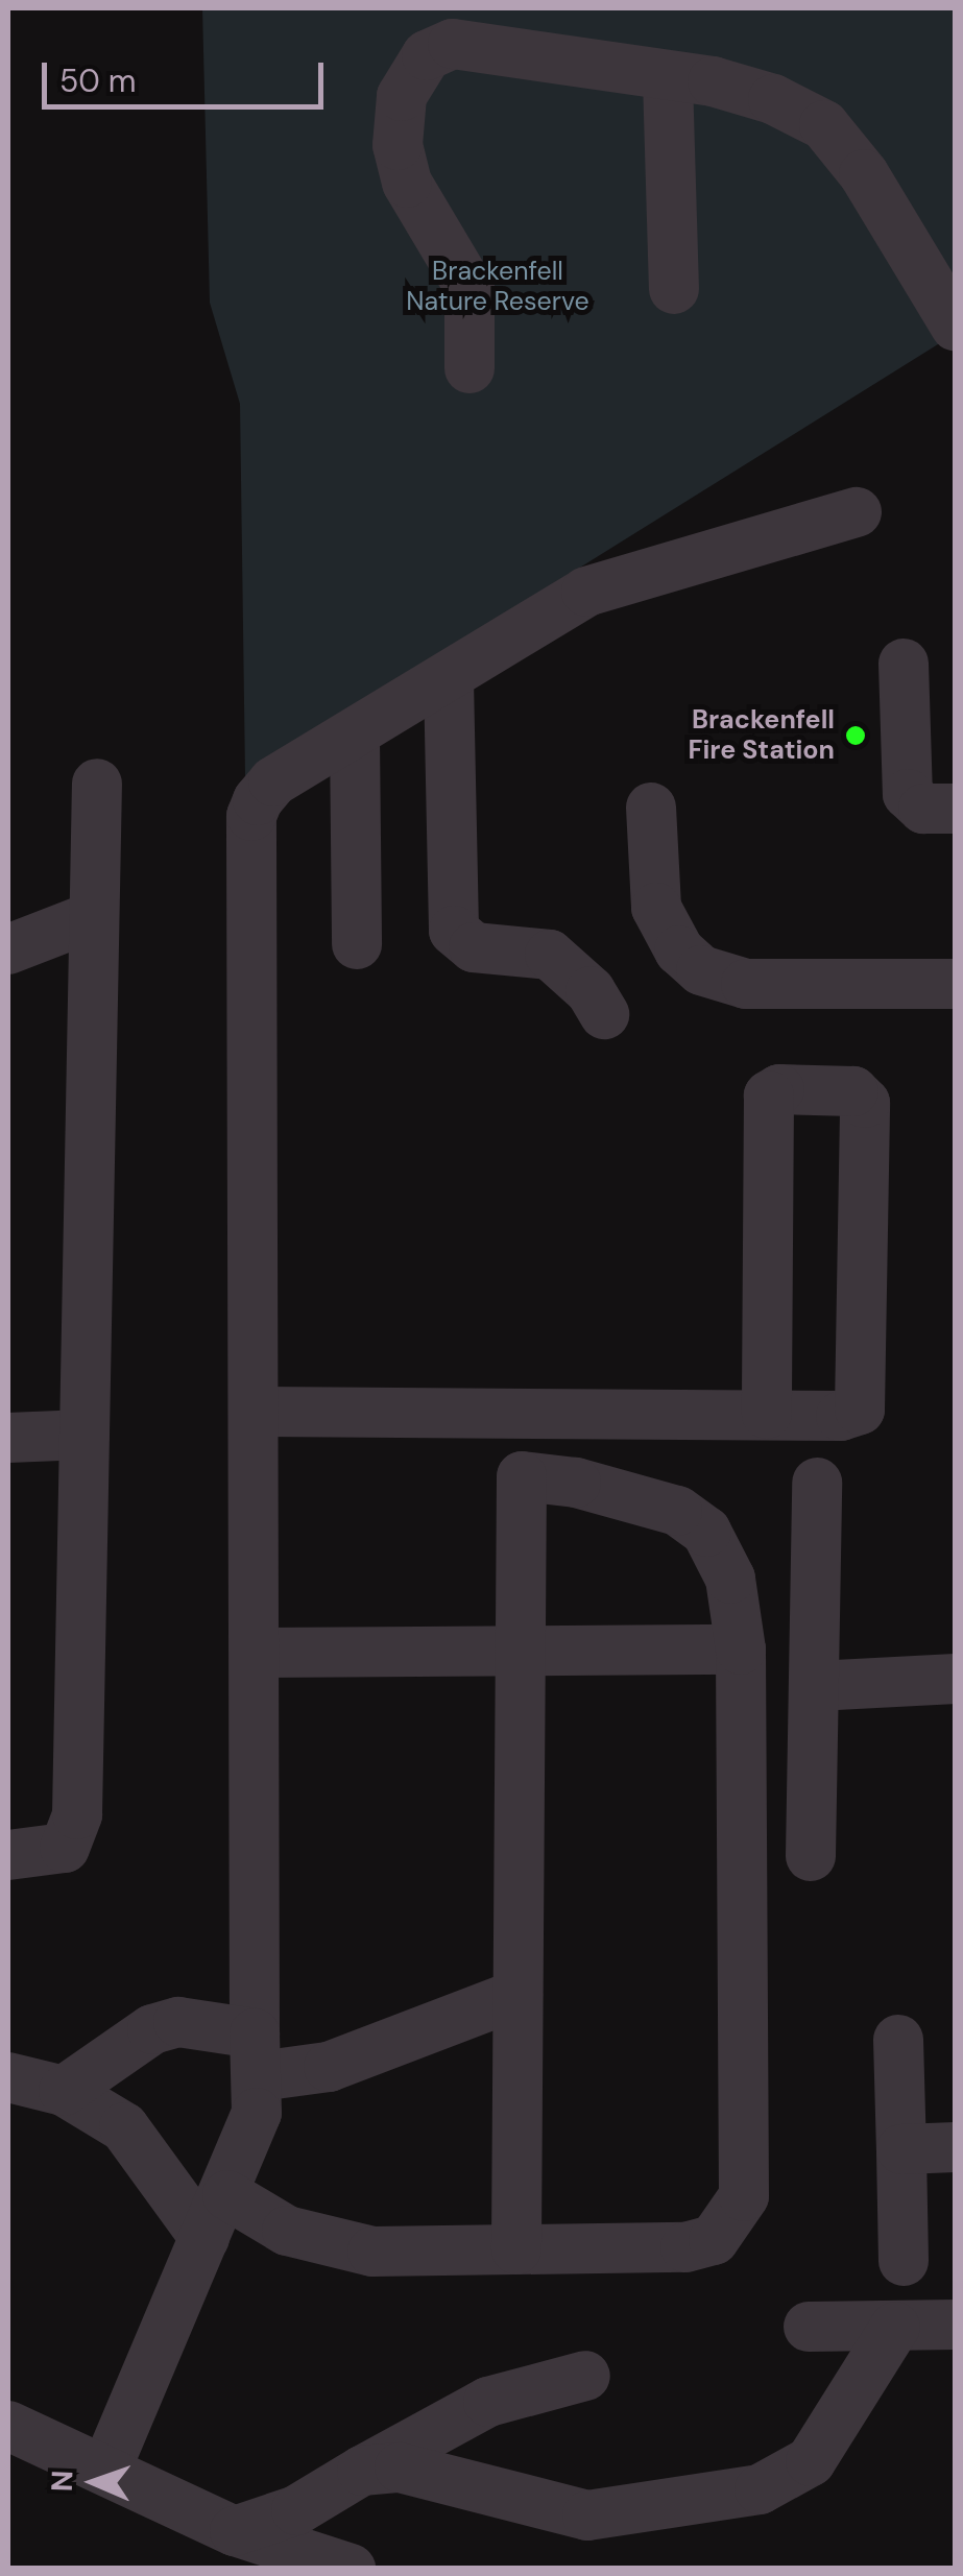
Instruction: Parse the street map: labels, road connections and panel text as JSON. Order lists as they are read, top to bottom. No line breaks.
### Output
{"parks":["Brackenfell Nature Reserve"],"places":["Brackenfell Fire Station"],"scale_bar":"50 m","north":"left"}
